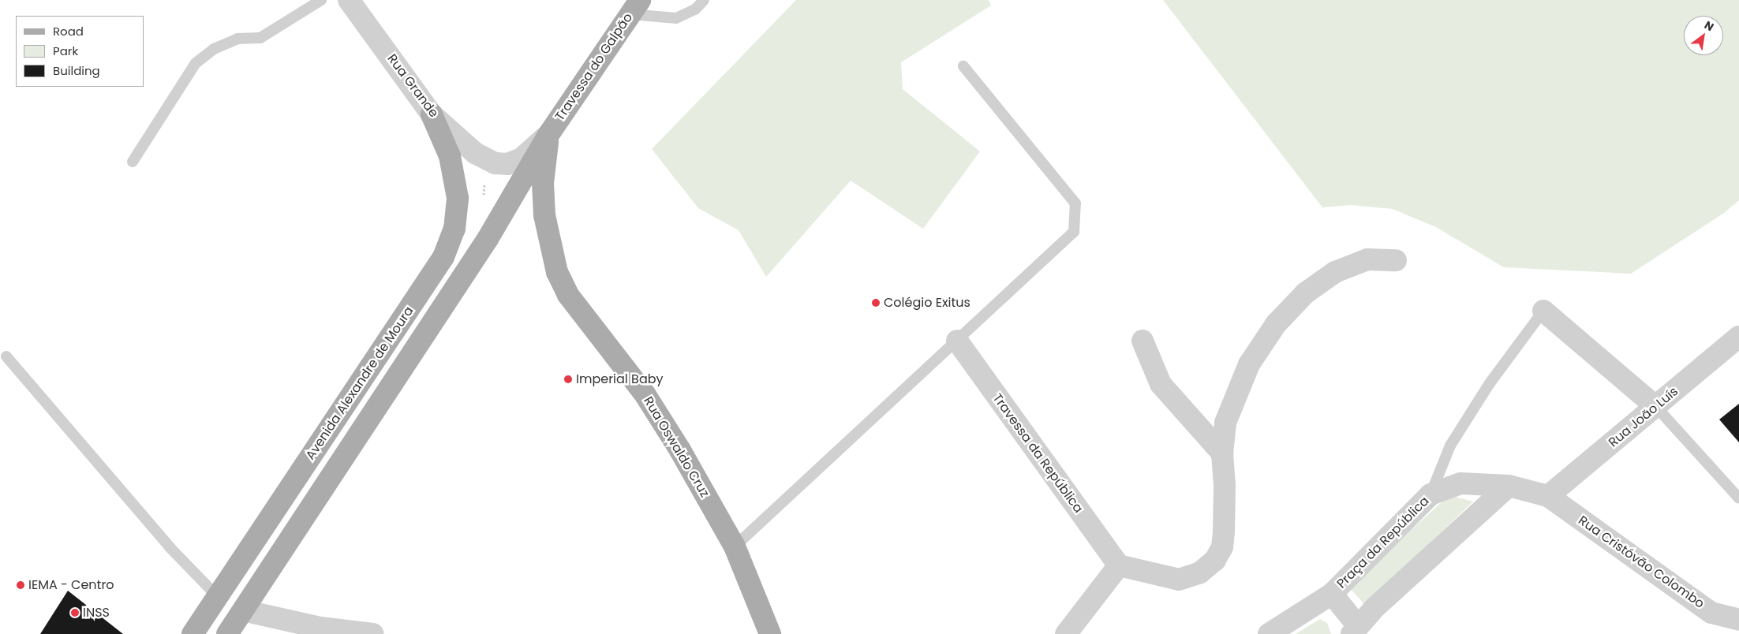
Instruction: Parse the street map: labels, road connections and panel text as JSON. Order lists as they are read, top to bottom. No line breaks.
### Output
{"streets":{"main road":["Travessa do Galpão","Avenida Alexandre de Moura","Rua Oswaldo Cruz"],"street":["Rua Grande","Rua João Luís","Travessa da República","Praça da República","Rua Cristóvão Colombo"]},"crossings":[["Travessa do Galpão","Rua Grande"],["Travessa do Galpão","Avenida Alexandre de Moura"],["Travessa do Galpão","Rua Oswaldo Cruz"],["Rua Grande","Avenida Alexandre de Moura"],["Rua Grande","Rua Oswaldo Cruz"],["Avenida Alexandre de Moura","Rua Oswaldo Cruz"],["Rua João Luís","Praça da República"],["Rua João Luís","Rua Cristóvão Colombo"],["Praça da República","Rua Cristóvão Colombo"]],"places":["Colégio Exitus","Imperial Baby","IEMA - Centro","INSS"],"legend":["Road","Park","Building"],"north":"top right"}
